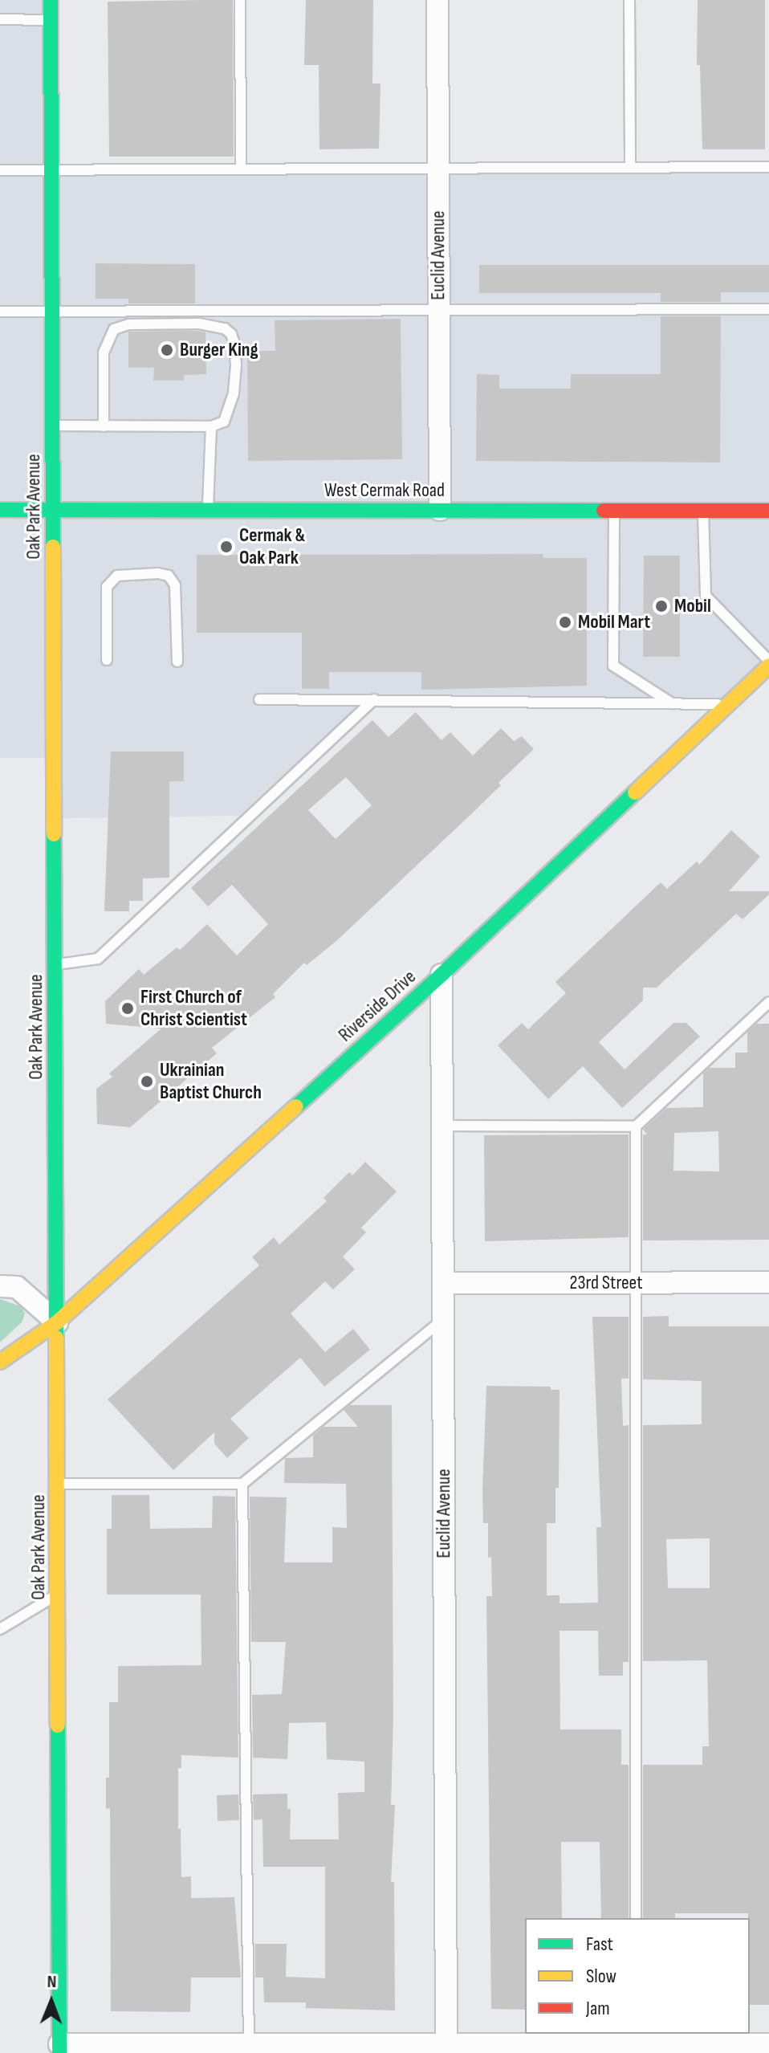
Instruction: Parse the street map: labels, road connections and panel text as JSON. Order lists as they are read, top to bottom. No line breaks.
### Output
{"streets":{"street":["Euclid Avenue","West Cermak Road","Oak Park Avenue","Riverside Drive","23rd Street"]},"crossings":[["Euclid Avenue","West Cermak Road"],["Euclid Avenue","Riverside Drive"],["Euclid Avenue","23rd Street"],["West Cermak Road","Oak Park Avenue"],["Oak Park Avenue","Riverside Drive"]],"places":["Burger King","Cermak & Oak Park","Mobil","Mobil Mart","First Church of Christ Scientist","Ukrainian Baptist Church"],"legend":["Fast","Slow","Jam"],"north":"top"}
